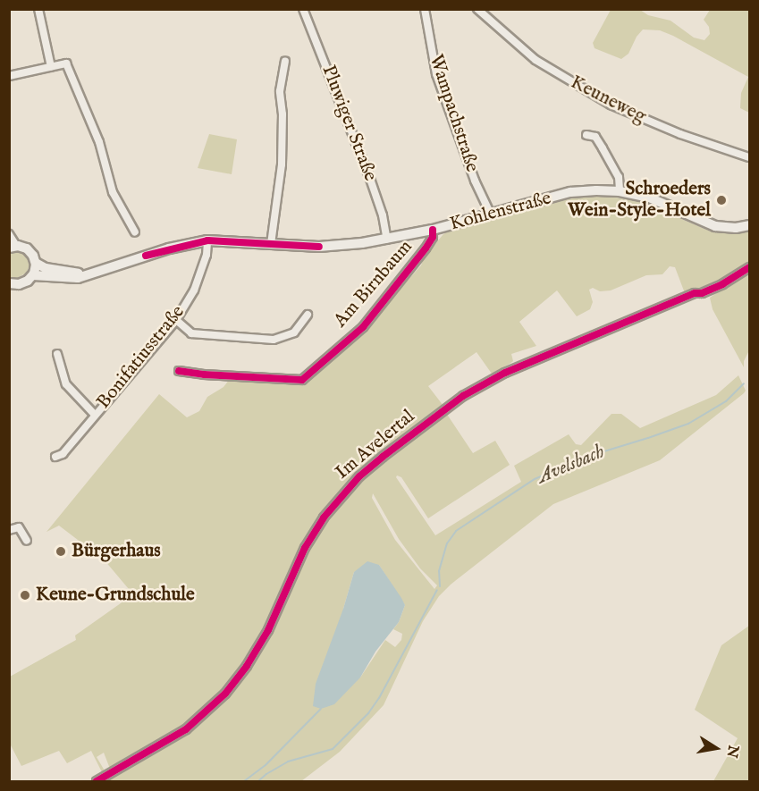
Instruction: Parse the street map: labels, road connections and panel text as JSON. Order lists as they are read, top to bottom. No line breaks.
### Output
{"streets":{"main road":["Kohlenstraße"],"street":["Keuneweg","Wampachstraße","Pluwiger Straße","Am Birnbaum","Bonifatiusstraße","Im Avelertal"]},"crossings":[["Wampachstraße","Kohlenstraße"],["Pluwiger Straße","Kohlenstraße"],["Kohlenstraße","Am Birnbaum"],["Kohlenstraße","Bonifatiusstraße"],["Am Birnbaum","Bonifatiusstraße"]],"water":["Avelsbach"],"places":["Schroeders Wein-Style-Hotel","Bürgerhaus","Keune-Grundschule"],"north":"right"}
